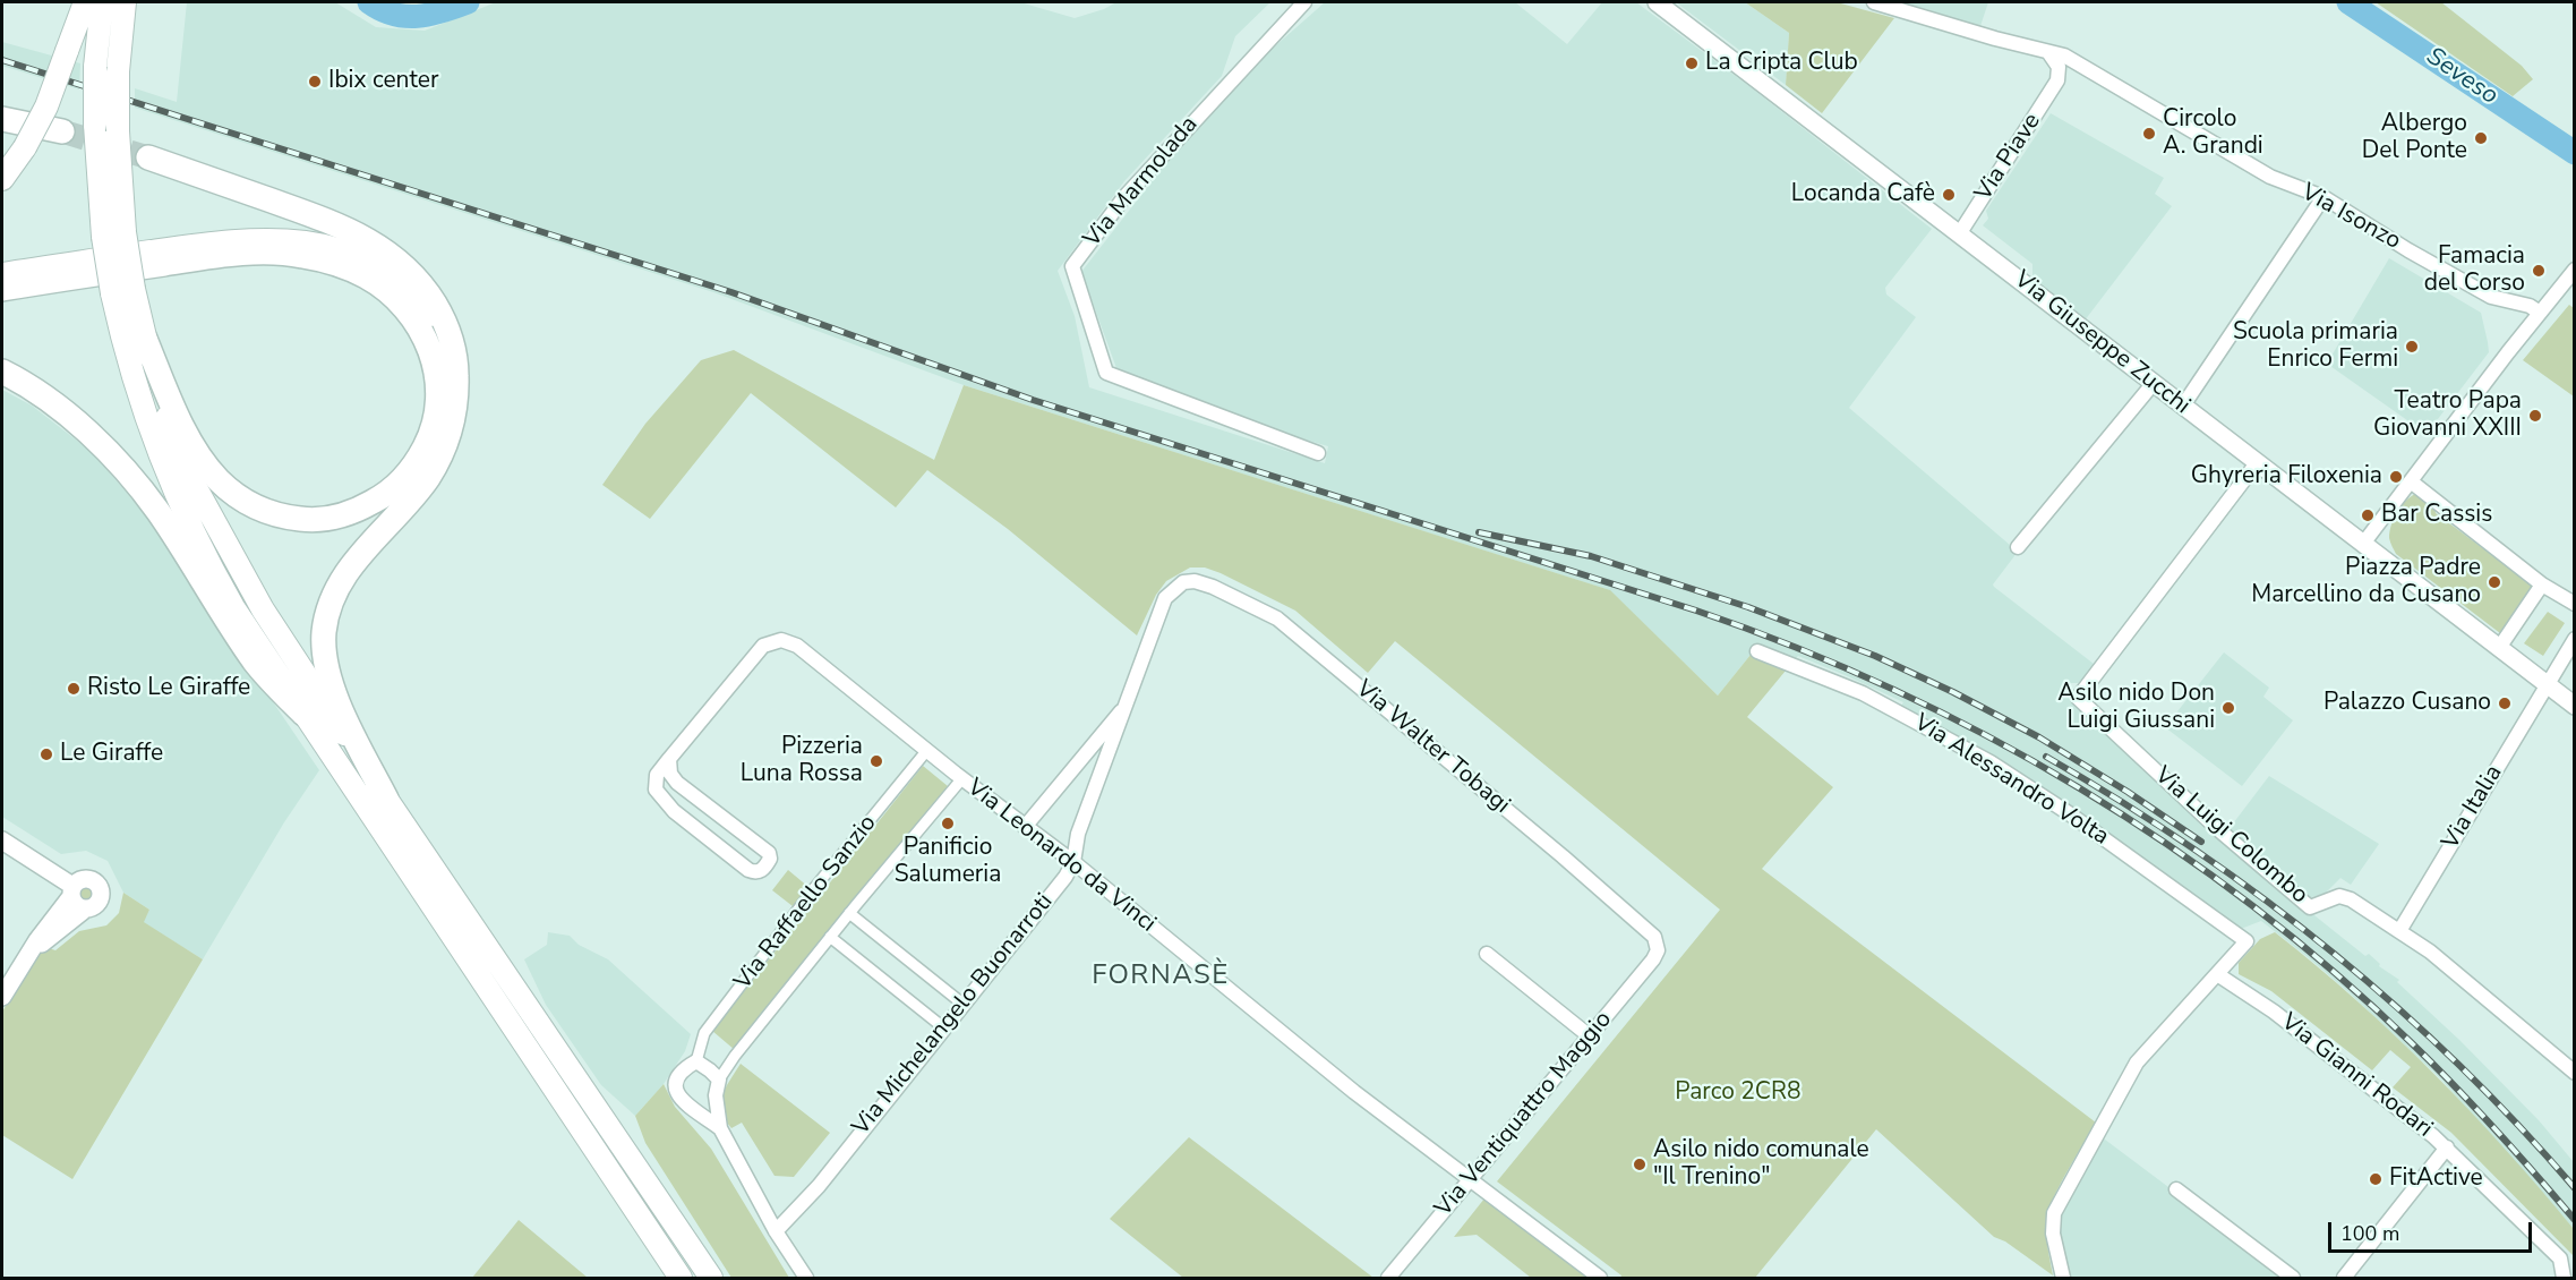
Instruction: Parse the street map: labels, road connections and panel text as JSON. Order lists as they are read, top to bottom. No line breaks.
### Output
{"streets":{"street":["Via Piave","Via Marmolada","Via Isonzo","Via Giuseppe Zucchi","Via Walter Tobagi","Via Alessandro Volta","Via Italia","Via Luigi Colombo","Via Leonardo da Vinci","Via Raffaello Sanzio","Via Michelangelo Buonarroti","Via Gianni Rodari","Via Ventiquattro Maggio"]},"crossings":[["Via Piave","Via Giuseppe Zucchi"],["Via Giuseppe Zucchi","Via Italia"],["Via Giuseppe Zucchi","Via Luigi Colombo"],["Via Walter Tobagi","Via Michelangelo Buonarroti"],["Via Walter Tobagi","Via Ventiquattro Maggio"],["Via Alessandro Volta","Via Gianni Rodari"],["Via Italia","Via Luigi Colombo"],["Via Leonardo da Vinci","Via Raffaello Sanzio"],["Via Leonardo da Vinci","Via Michelangelo Buonarroti"],["Via Leonardo da Vinci","Via Ventiquattro Maggio"]],"districts":["FORNASÈ"],"water":["Seveso"],"parks":["Parco 2CR8"],"places":["La Cripta Club","Ibix center","Circolo A. Grandi","Albergo Del Ponte","Locanda Cafè","Famacia del Corso","Scuola primaria Enrico Fermi","Teatro Papa Giovanni XXIII","Ghyreria Filoxenia","Bar Cassis","Piazza Padre Marcellino da Cusano","Risto Le Giraffe","Palazzo Cusano","Asilo nido Don Luigi Giussani","Le Giraffe","Pizzeria Luna Rossa","Panificio Salumeria","Asilo nido comunale \"Il Trenino\"","FitActive"],"scale_bar":"100 m"}
